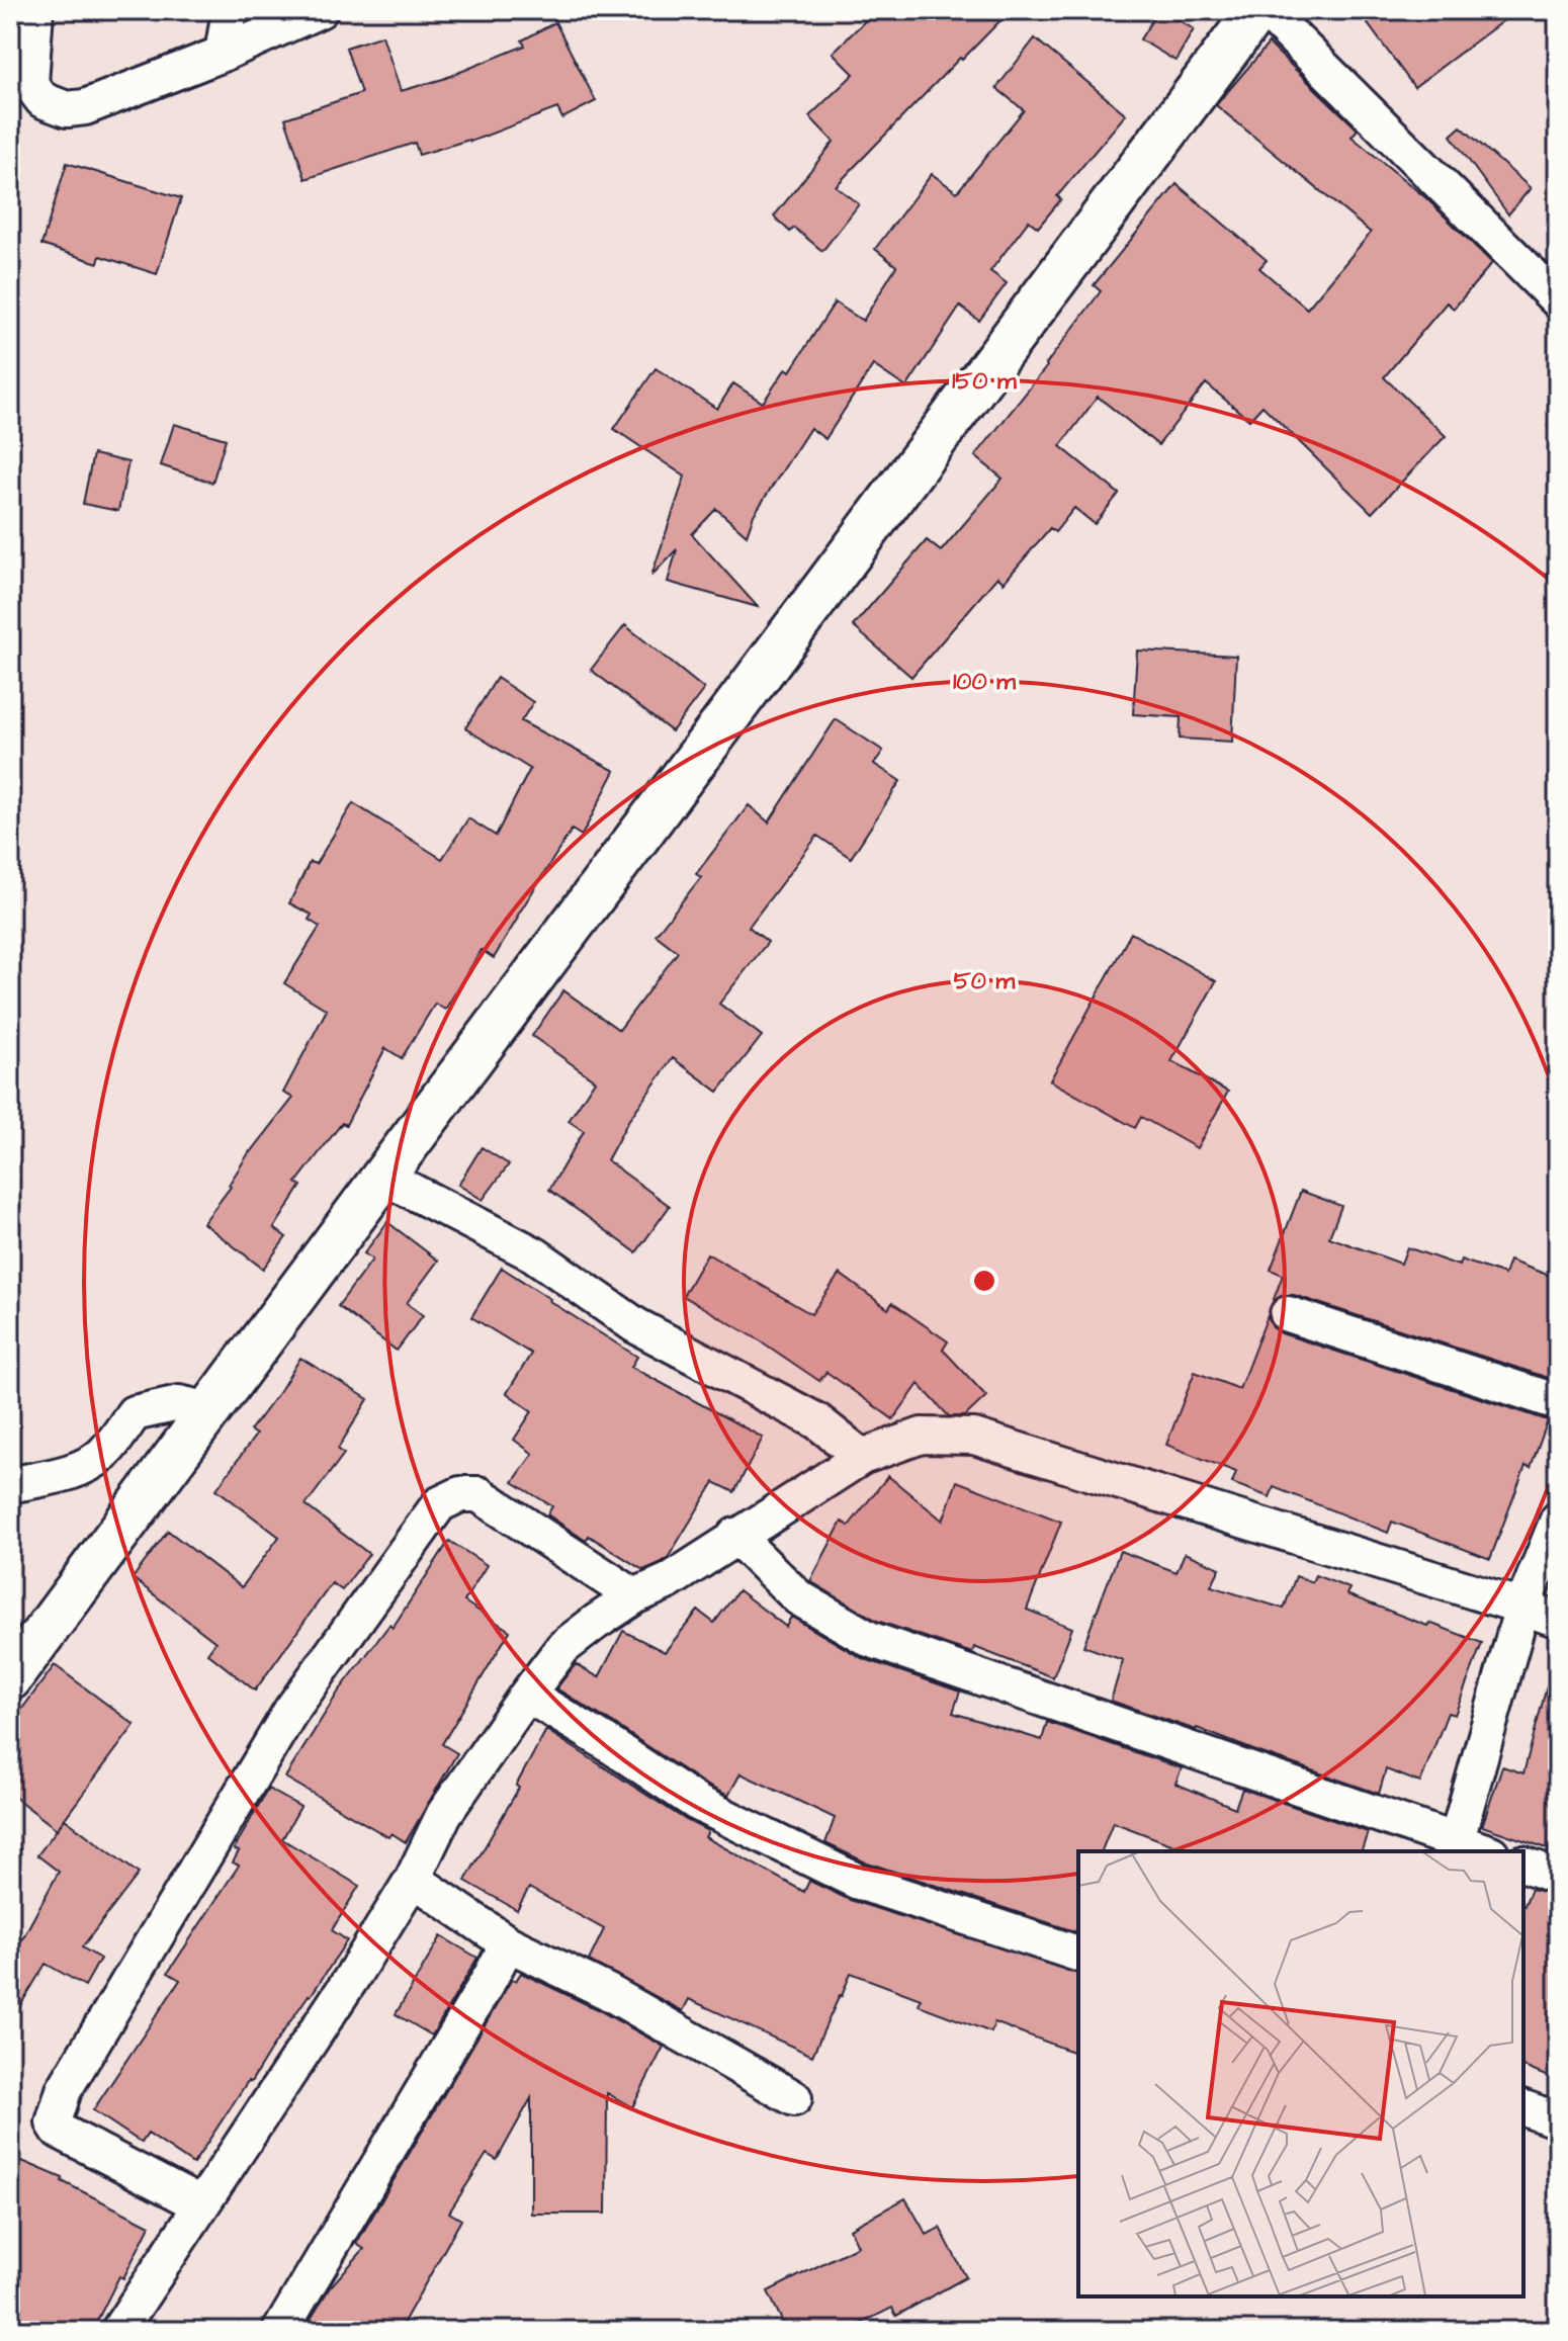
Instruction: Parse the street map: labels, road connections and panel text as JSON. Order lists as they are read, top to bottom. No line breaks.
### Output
{"rings":["150 m","100 m","50 m"]}
